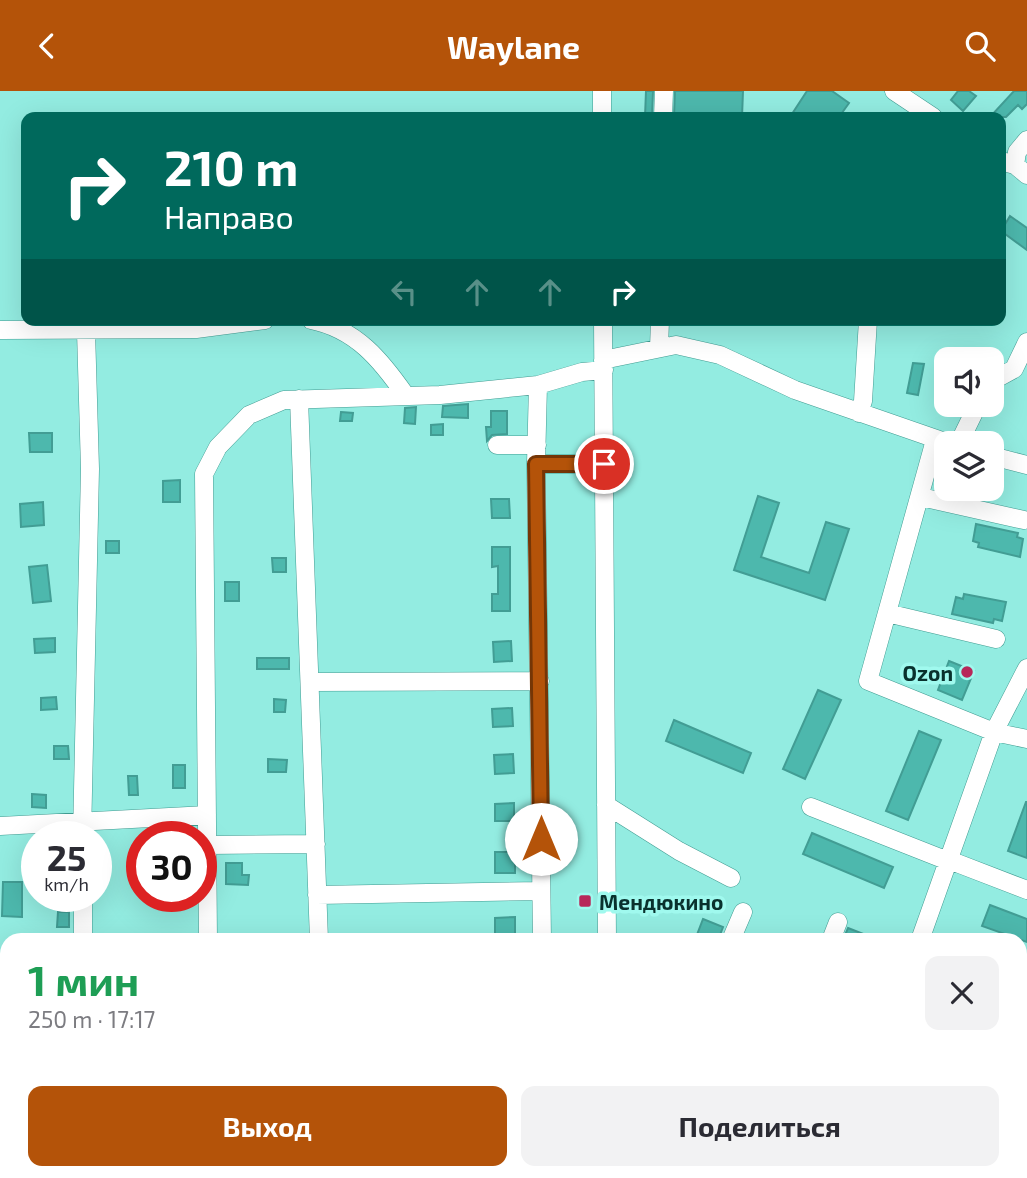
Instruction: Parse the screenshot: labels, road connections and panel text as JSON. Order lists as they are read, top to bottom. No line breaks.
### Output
{"places":{"other":["Ozon"],"transit":["Мендюкино"]},"page":{"header":"Waylane","turn":["210 m","Направо"],"speed":"25 km/h","limit":"30","heading":["1 мин","250 m · 17:17"],"buttons":["Выход","Поделиться"]}}
